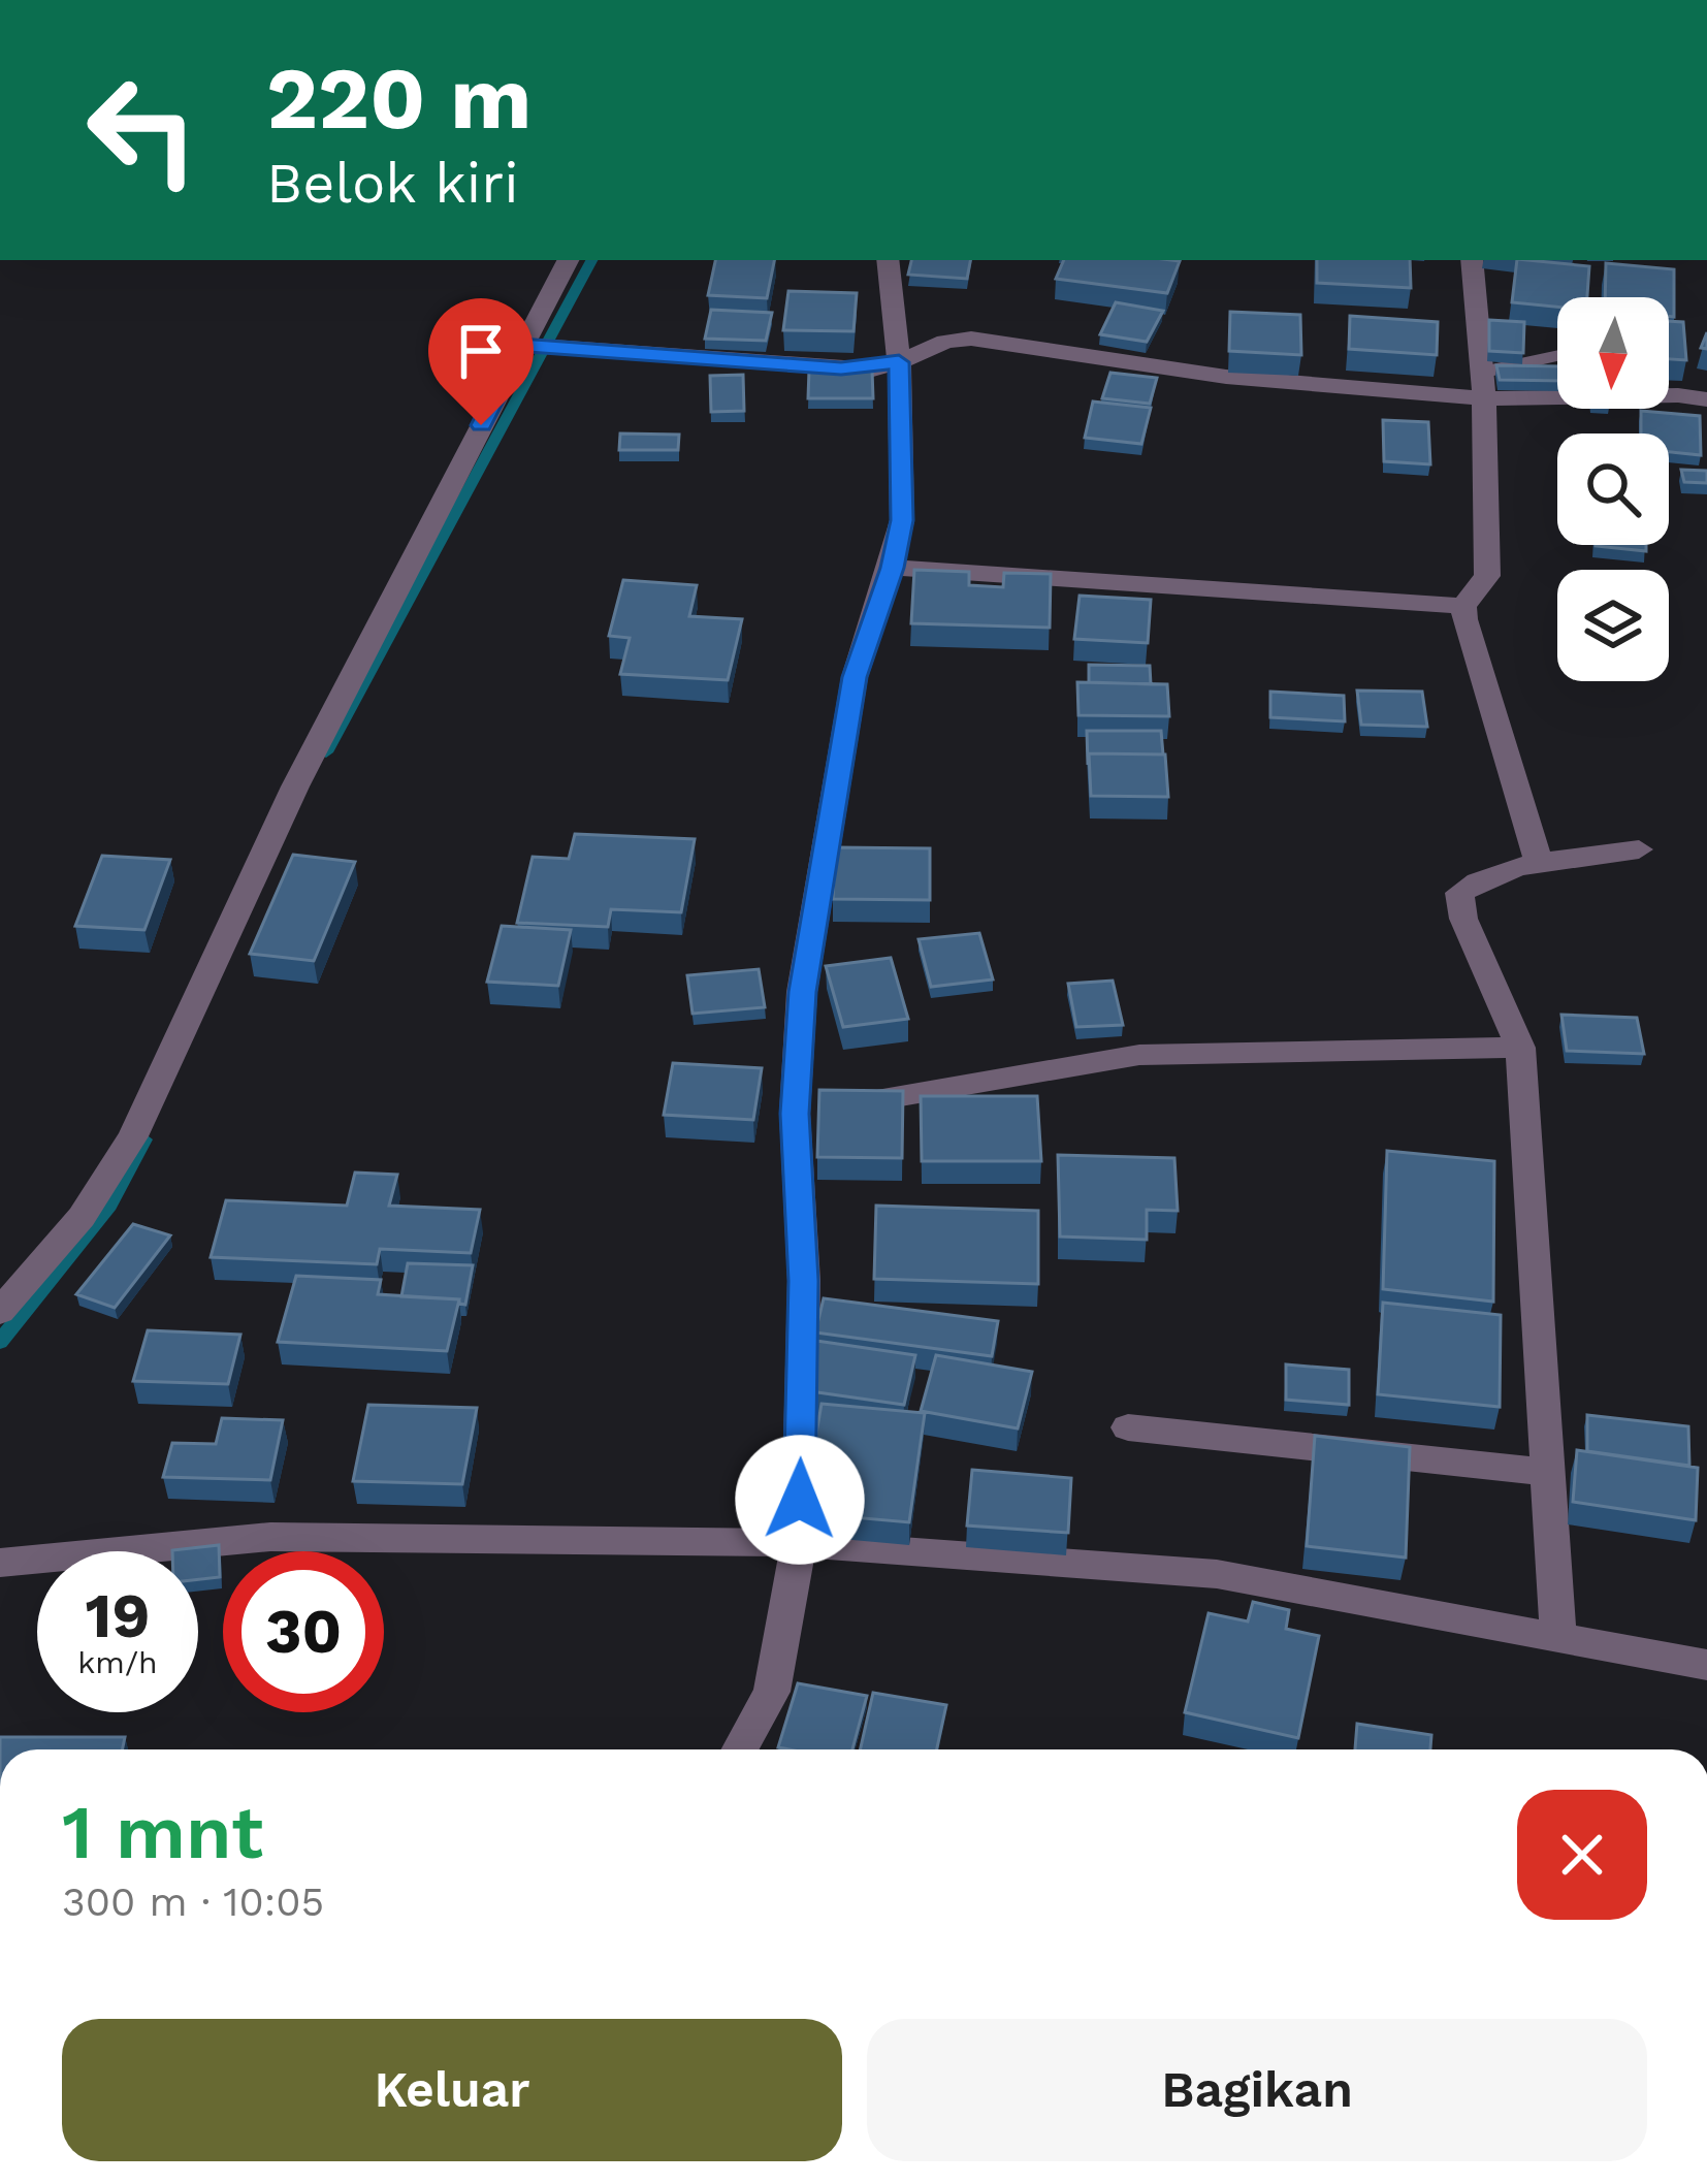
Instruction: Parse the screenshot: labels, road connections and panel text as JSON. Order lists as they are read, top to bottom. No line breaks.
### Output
{"north":"bottom","page":{"turn":["220 m","Belok kiri"],"speed":"19 km/h","limit":"30","heading":["1 mnt","300 m · 10:05"],"buttons":["Keluar","Bagikan"]}}
